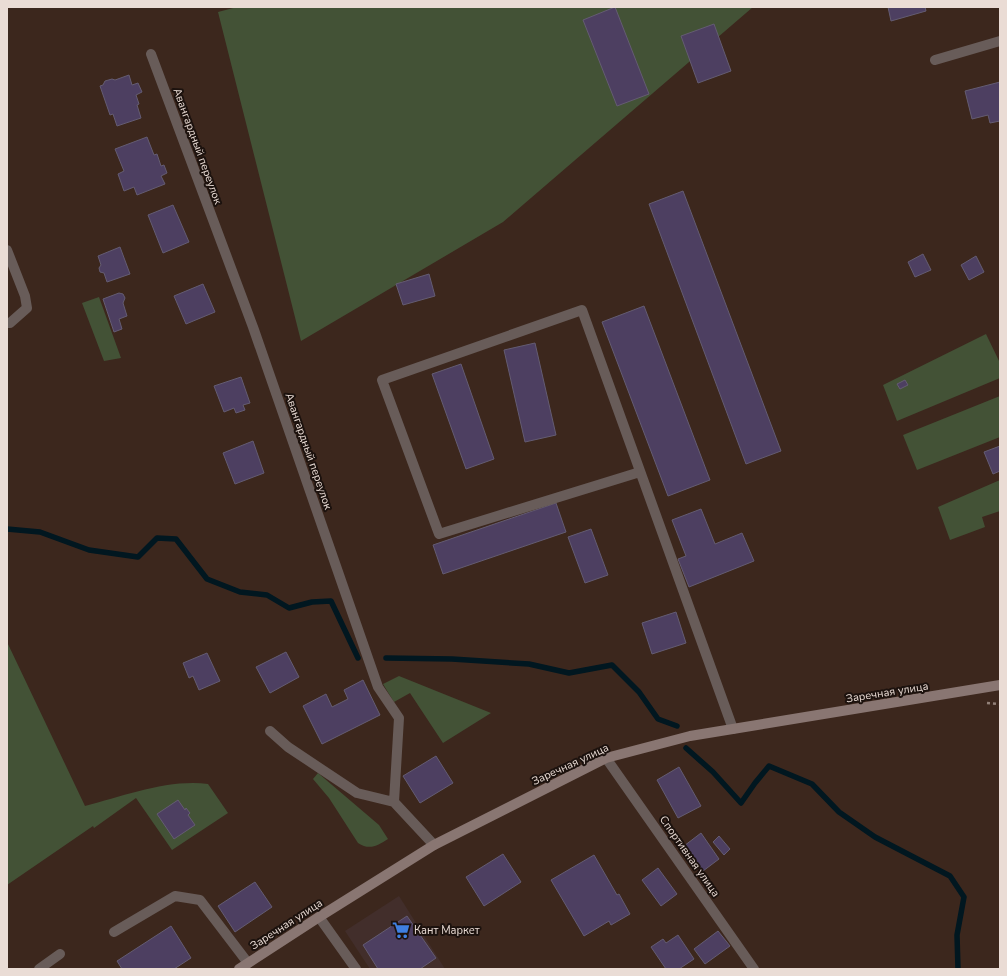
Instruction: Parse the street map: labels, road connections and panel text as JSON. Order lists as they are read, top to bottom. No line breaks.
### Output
{"streets":{"main road":["Заречная улица"],"street":["Авангардный переулок","Спортивная улица"]},"crossings":[["Заречная улица","Спортивная улица"]],"places":{"supermarket":["Кант Маркет"]}}
